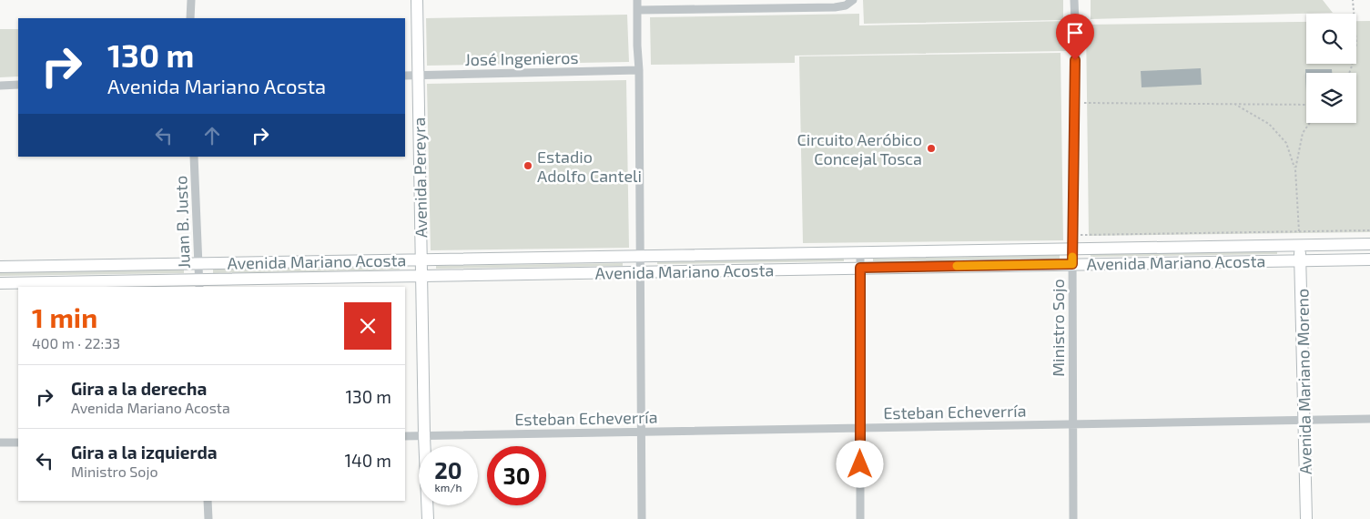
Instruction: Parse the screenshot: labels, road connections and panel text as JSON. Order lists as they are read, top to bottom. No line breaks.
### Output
{"streets":{"main road":["Avenida Pereyra","Avenida Mariano Acosta","Avenida Mariano Moreno"],"street":["José Ingenieros","Juan B. Justo","Ministro Sojo","Esteban Echeverría"]},"crossings":[["José Ingenieros","Avenida Pereyra"],["Avenida Pereyra","Avenida Mariano Acosta"],["Avenida Pereyra","Esteban Echeverría"],["Juan B. Justo","Avenida Mariano Acosta"],["Avenida Mariano Acosta","Ministro Sojo"],["Avenida Mariano Acosta","Avenida Mariano Moreno"],["Ministro Sojo","Esteban Echeverría"],["Avenida Mariano Moreno","Esteban Echeverría"]],"places":["Circuito Aeróbico Concejal Tosca","Estadio Adolfo Canteli"],"page":{"turn":["130 m","Avenida Mariano Acosta"],"heading":["1 min","400 m · 22:33"],"list":[{"name":"Gira a la derecha","note":"Avenida Mariano Acosta","value":"130 m"},{"name":"Gira a la izquierda","note":"Ministro Sojo","value":"140 m"}],"speed":"20 km/h","limit":"30"}}
